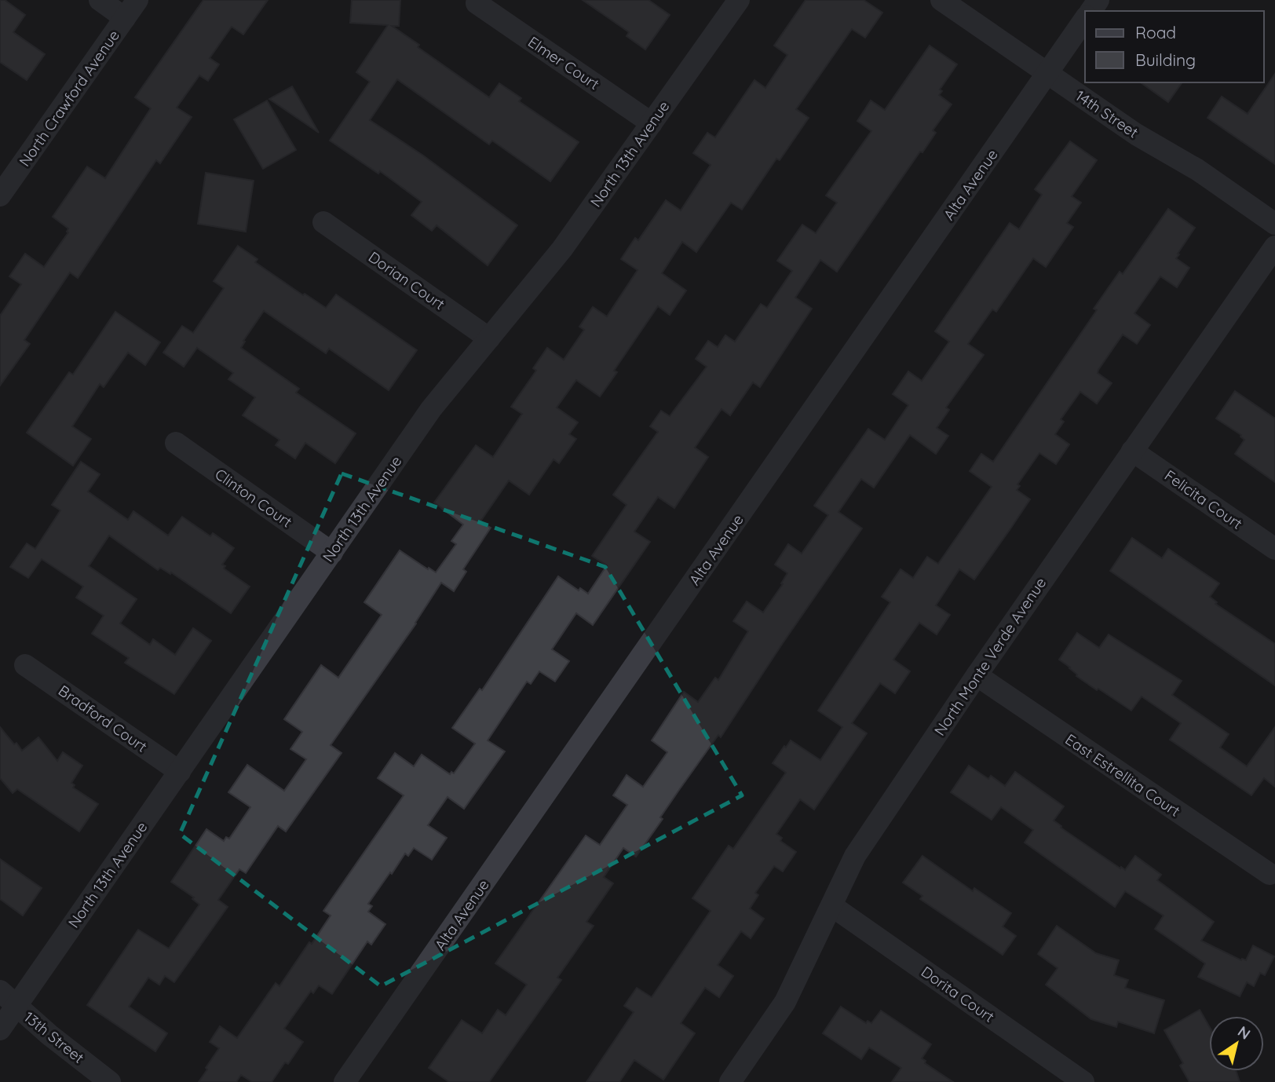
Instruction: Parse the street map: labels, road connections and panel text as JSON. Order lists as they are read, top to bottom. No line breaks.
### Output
{"streets":{"street":["Elmer Court","North Crawford Avenue","14th Street","North 13th Avenue","Alta Avenue","Dorian Court","Clinton Court","Felicita Court","North Monte Verde Avenue","Bradford Court","East Estrellita Court","Dorita Court","13th Street"]},"crossings":[["Elmer Court","North 13th Avenue"],["14th Street","Alta Avenue"],["North 13th Avenue","Dorian Court"],["North 13th Avenue","Clinton Court"],["North 13th Avenue","Bradford Court"],["North 13th Avenue","13th Street"],["Felicita Court","North Monte Verde Avenue"],["North Monte Verde Avenue","East Estrellita Court"],["North Monte Verde Avenue","Dorita Court"]],"legend":["Road","Building"],"north":"top right"}
